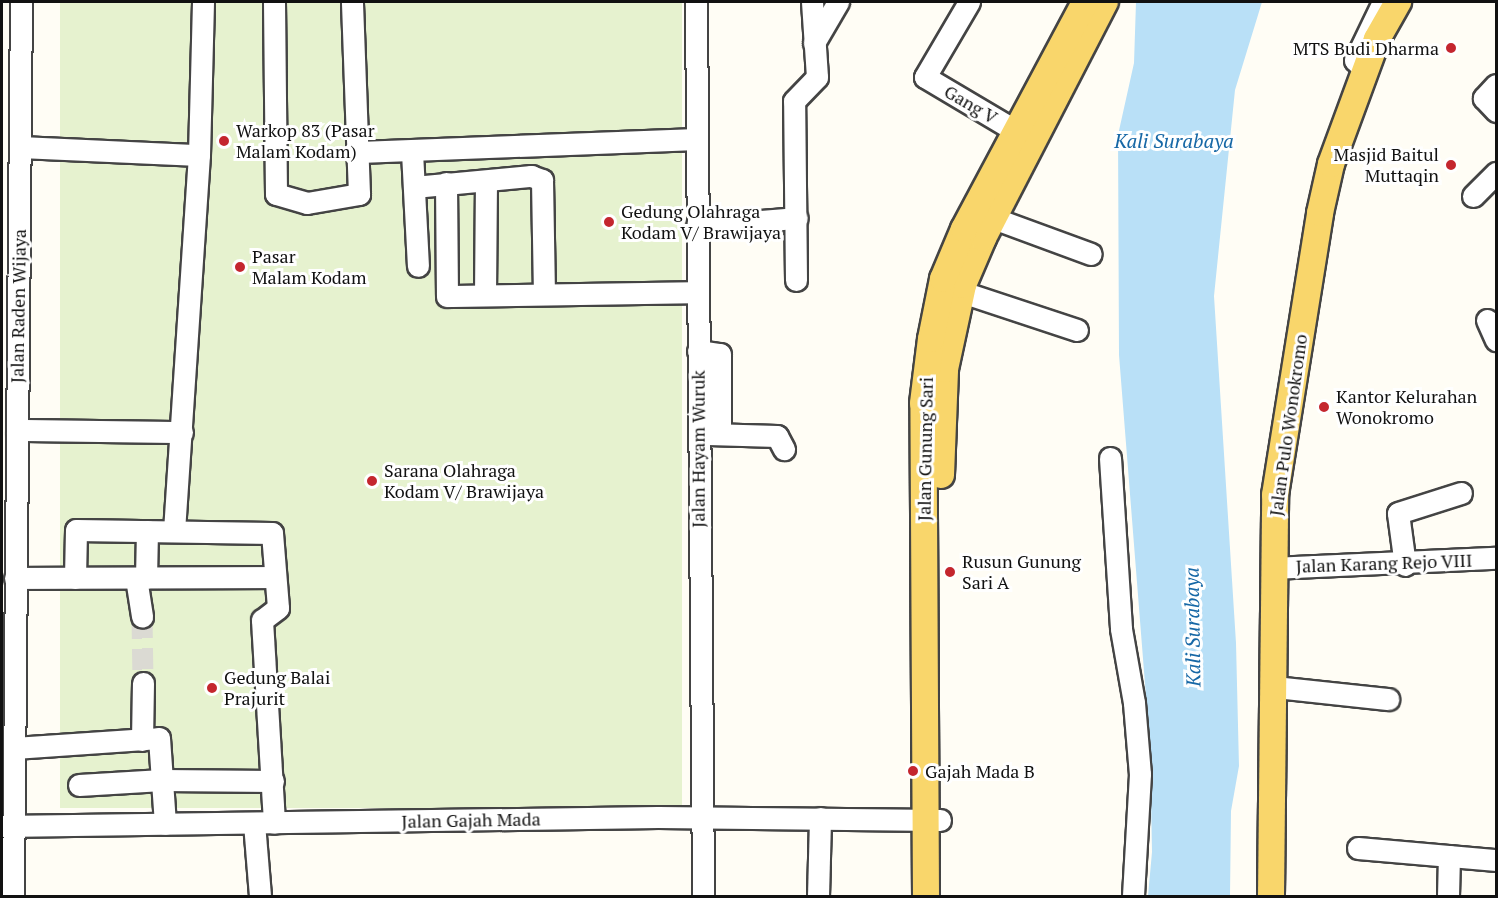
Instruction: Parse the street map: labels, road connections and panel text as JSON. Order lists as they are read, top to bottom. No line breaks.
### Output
{"streets":{"main road":["Jalan Pulo Wonokromo","Jalan Gunung Sari"],"street":["Gang V","Jalan Raden Wijaya","Jalan Hayam Wuruk","Jalan Karang Rejo VIII","Jalan Gajah Mada"]},"crossings":[["Gang V","Jalan Gunung Sari"],["Jalan Raden Wijaya","Jalan Gajah Mada"],["Jalan Pulo Wonokromo","Jalan Karang Rejo VIII"],["Jalan Hayam Wuruk","Jalan Gajah Mada"],["Jalan Gunung Sari","Jalan Gajah Mada"]],"water":["Kali Surabaya"],"places":["MTS Budi Dharma","Warkop 83 (Pasar Malam Kodam)","Masjid Baitul Muttaqin","Gedung Olahraga Kodam V/ Brawijaya","Pasar Malam Kodam","Kantor Kelurahan Wonokromo","Sarana Olahraga Kodam V/ Brawijaya","Rusun Gunung Sari A","Gedung Balai Prajurit","Gajah Mada B"]}
